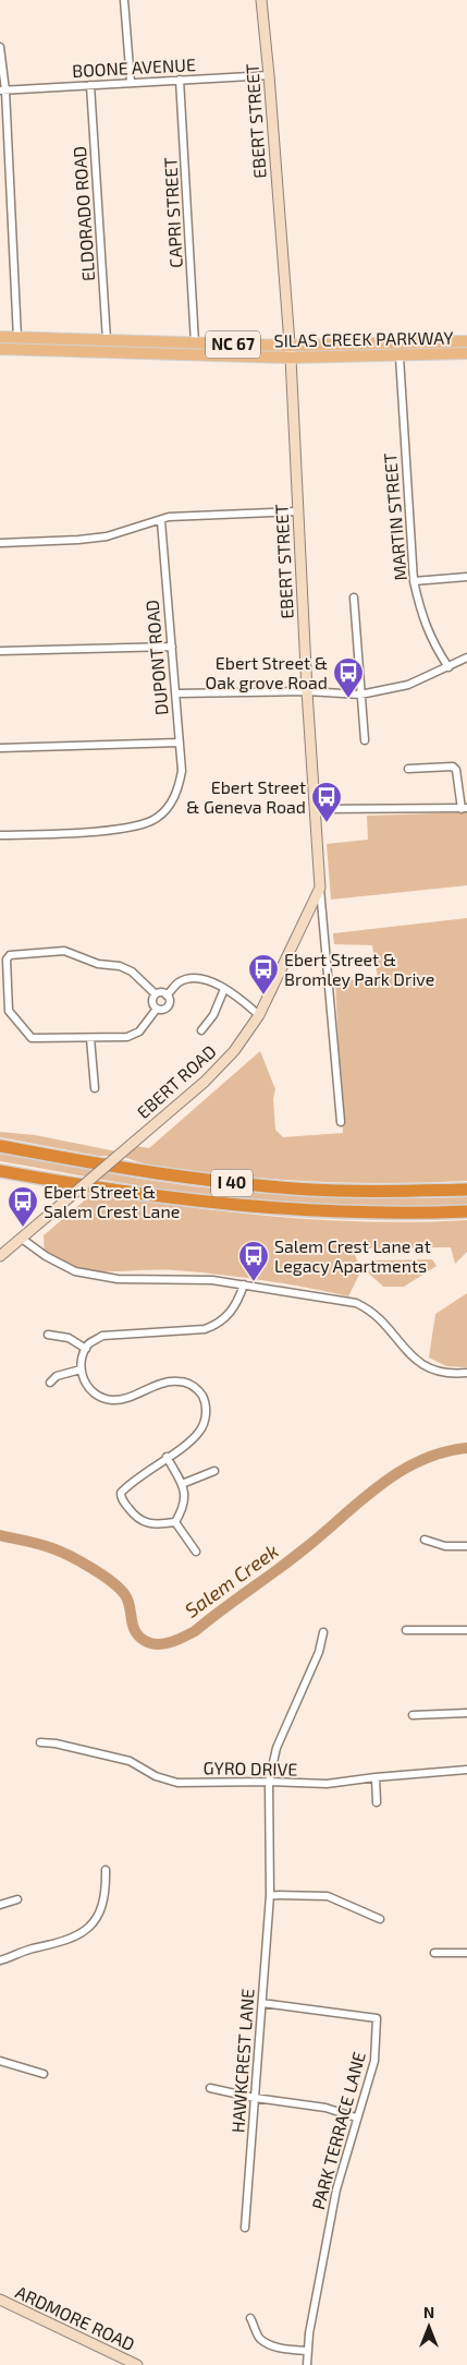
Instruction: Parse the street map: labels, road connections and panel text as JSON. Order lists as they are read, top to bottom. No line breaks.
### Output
{"streets":{"highway":["I 40"],"main road":["EBERT STREET","SILAS CREEK PARKWAY","NC 67","EBERT ROAD","ARDMORE ROAD"],"street":["BOONE AVENUE","CAPRI STREET","ELDORADO ROAD","MARTIN STREET","DUPONT ROAD","GYRO DRIVE","HAWKCREST LANE","PARK TERRACE LANE"]},"crossings":[["BOONE AVENUE","EBERT STREET"],["BOONE AVENUE","CAPRI STREET"],["BOONE AVENUE","ELDORADO ROAD"],["EBERT STREET","SILAS CREEK PARKWAY"],["EBERT STREET","EBERT ROAD"],["CAPRI STREET","SILAS CREEK PARKWAY"],["ELDORADO ROAD","SILAS CREEK PARKWAY"],["SILAS CREEK PARKWAY","MARTIN STREET"],["GYRO DRIVE","HAWKCREST LANE"],["HAWKCREST LANE","PARK TERRACE LANE"]],"water":["Salem Creek"],"places":{"bus stop":["Ebert Street & Oak grove Road","Ebert Street & Geneva Road","Ebert Street & Bromley Park Drive","Ebert Street & Salem Crest Lane","Salem Crest Lane at Legacy Apartments"]},"north":"top"}
